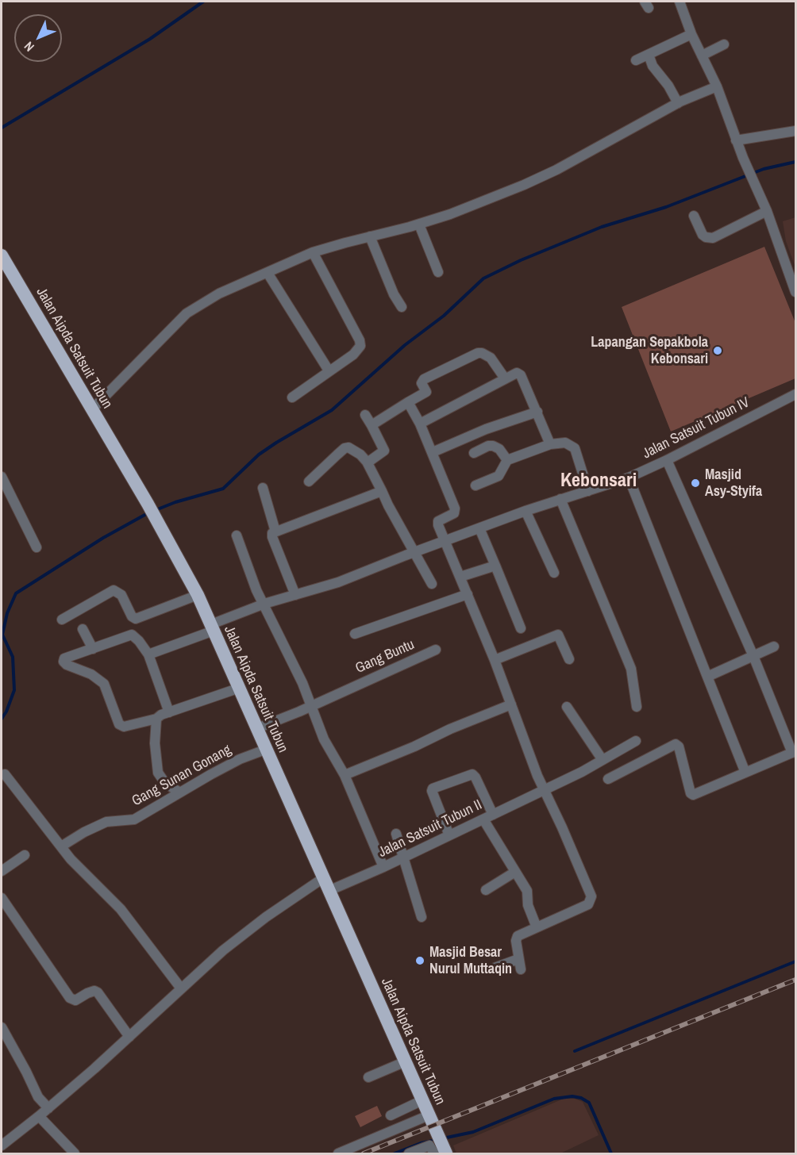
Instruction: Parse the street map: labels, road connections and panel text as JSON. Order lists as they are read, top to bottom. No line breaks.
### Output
{"streets":{"highway":["Jalan Aipda Satsuit Tubun"],"street":["Jalan Satsuit Tubun IV","Gang Buntu","Gang Sunan Gonang","Jalan Satsuit Tubun II"]},"crossings":[["Jalan Aipda Satsuit Tubun","Jalan Satsuit Tubun IV"],["Jalan Aipda Satsuit Tubun","Gang Buntu"],["Jalan Aipda Satsuit Tubun","Gang Sunan Gonang"],["Jalan Aipda Satsuit Tubun","Jalan Satsuit Tubun II"]],"districts":["Kebonsari"],"places":["Lapangan Sepakbola Kebonsari","Masjid Asy-Styifa","Masjid Besar Nurul Muttaqin"],"north":"bottom left"}
